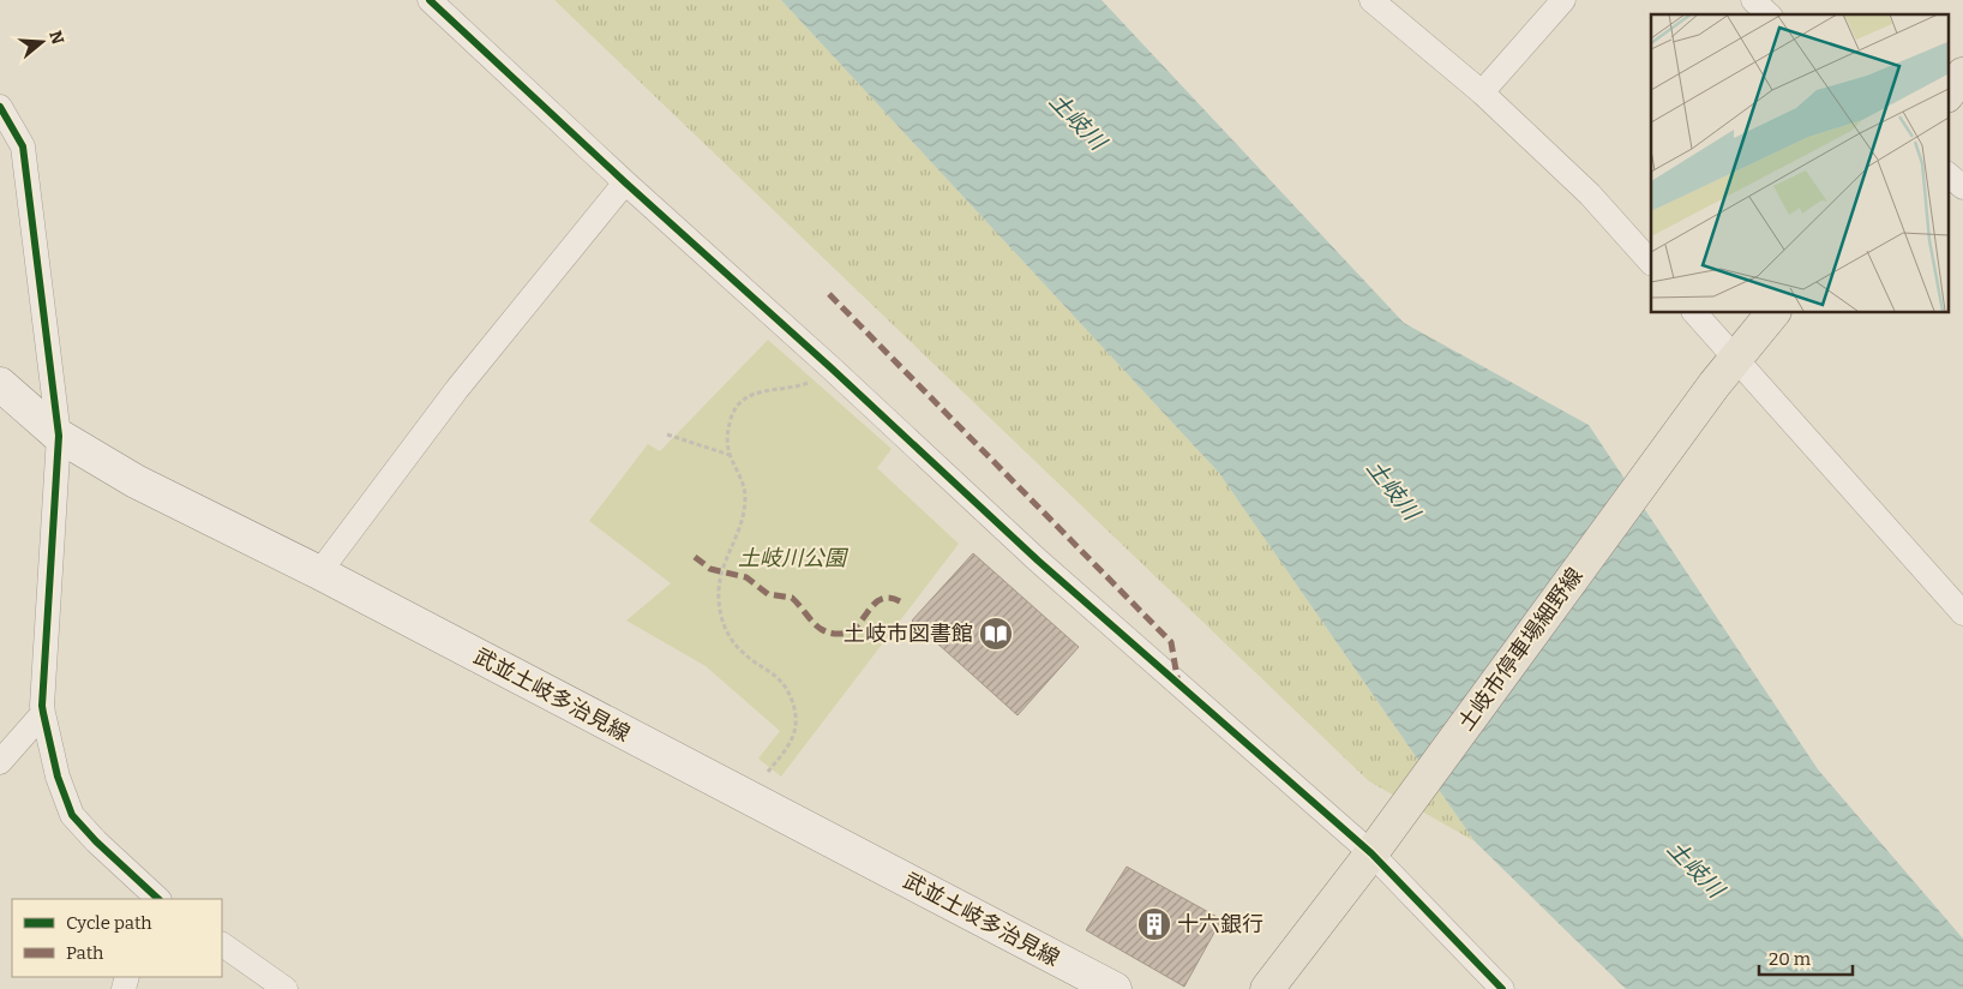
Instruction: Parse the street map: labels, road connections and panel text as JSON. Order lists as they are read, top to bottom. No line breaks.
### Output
{"streets":{"main road":["土岐市停車場細野線","武並土岐多治見線"]},"water":["土岐川"],"parks":["土岐川公園"],"places":{"library":["土岐市図書館"],"building":["十六銀行"]},"legend":["Cycle path","Path"],"scale_bar":"20 m","north":"right"}
